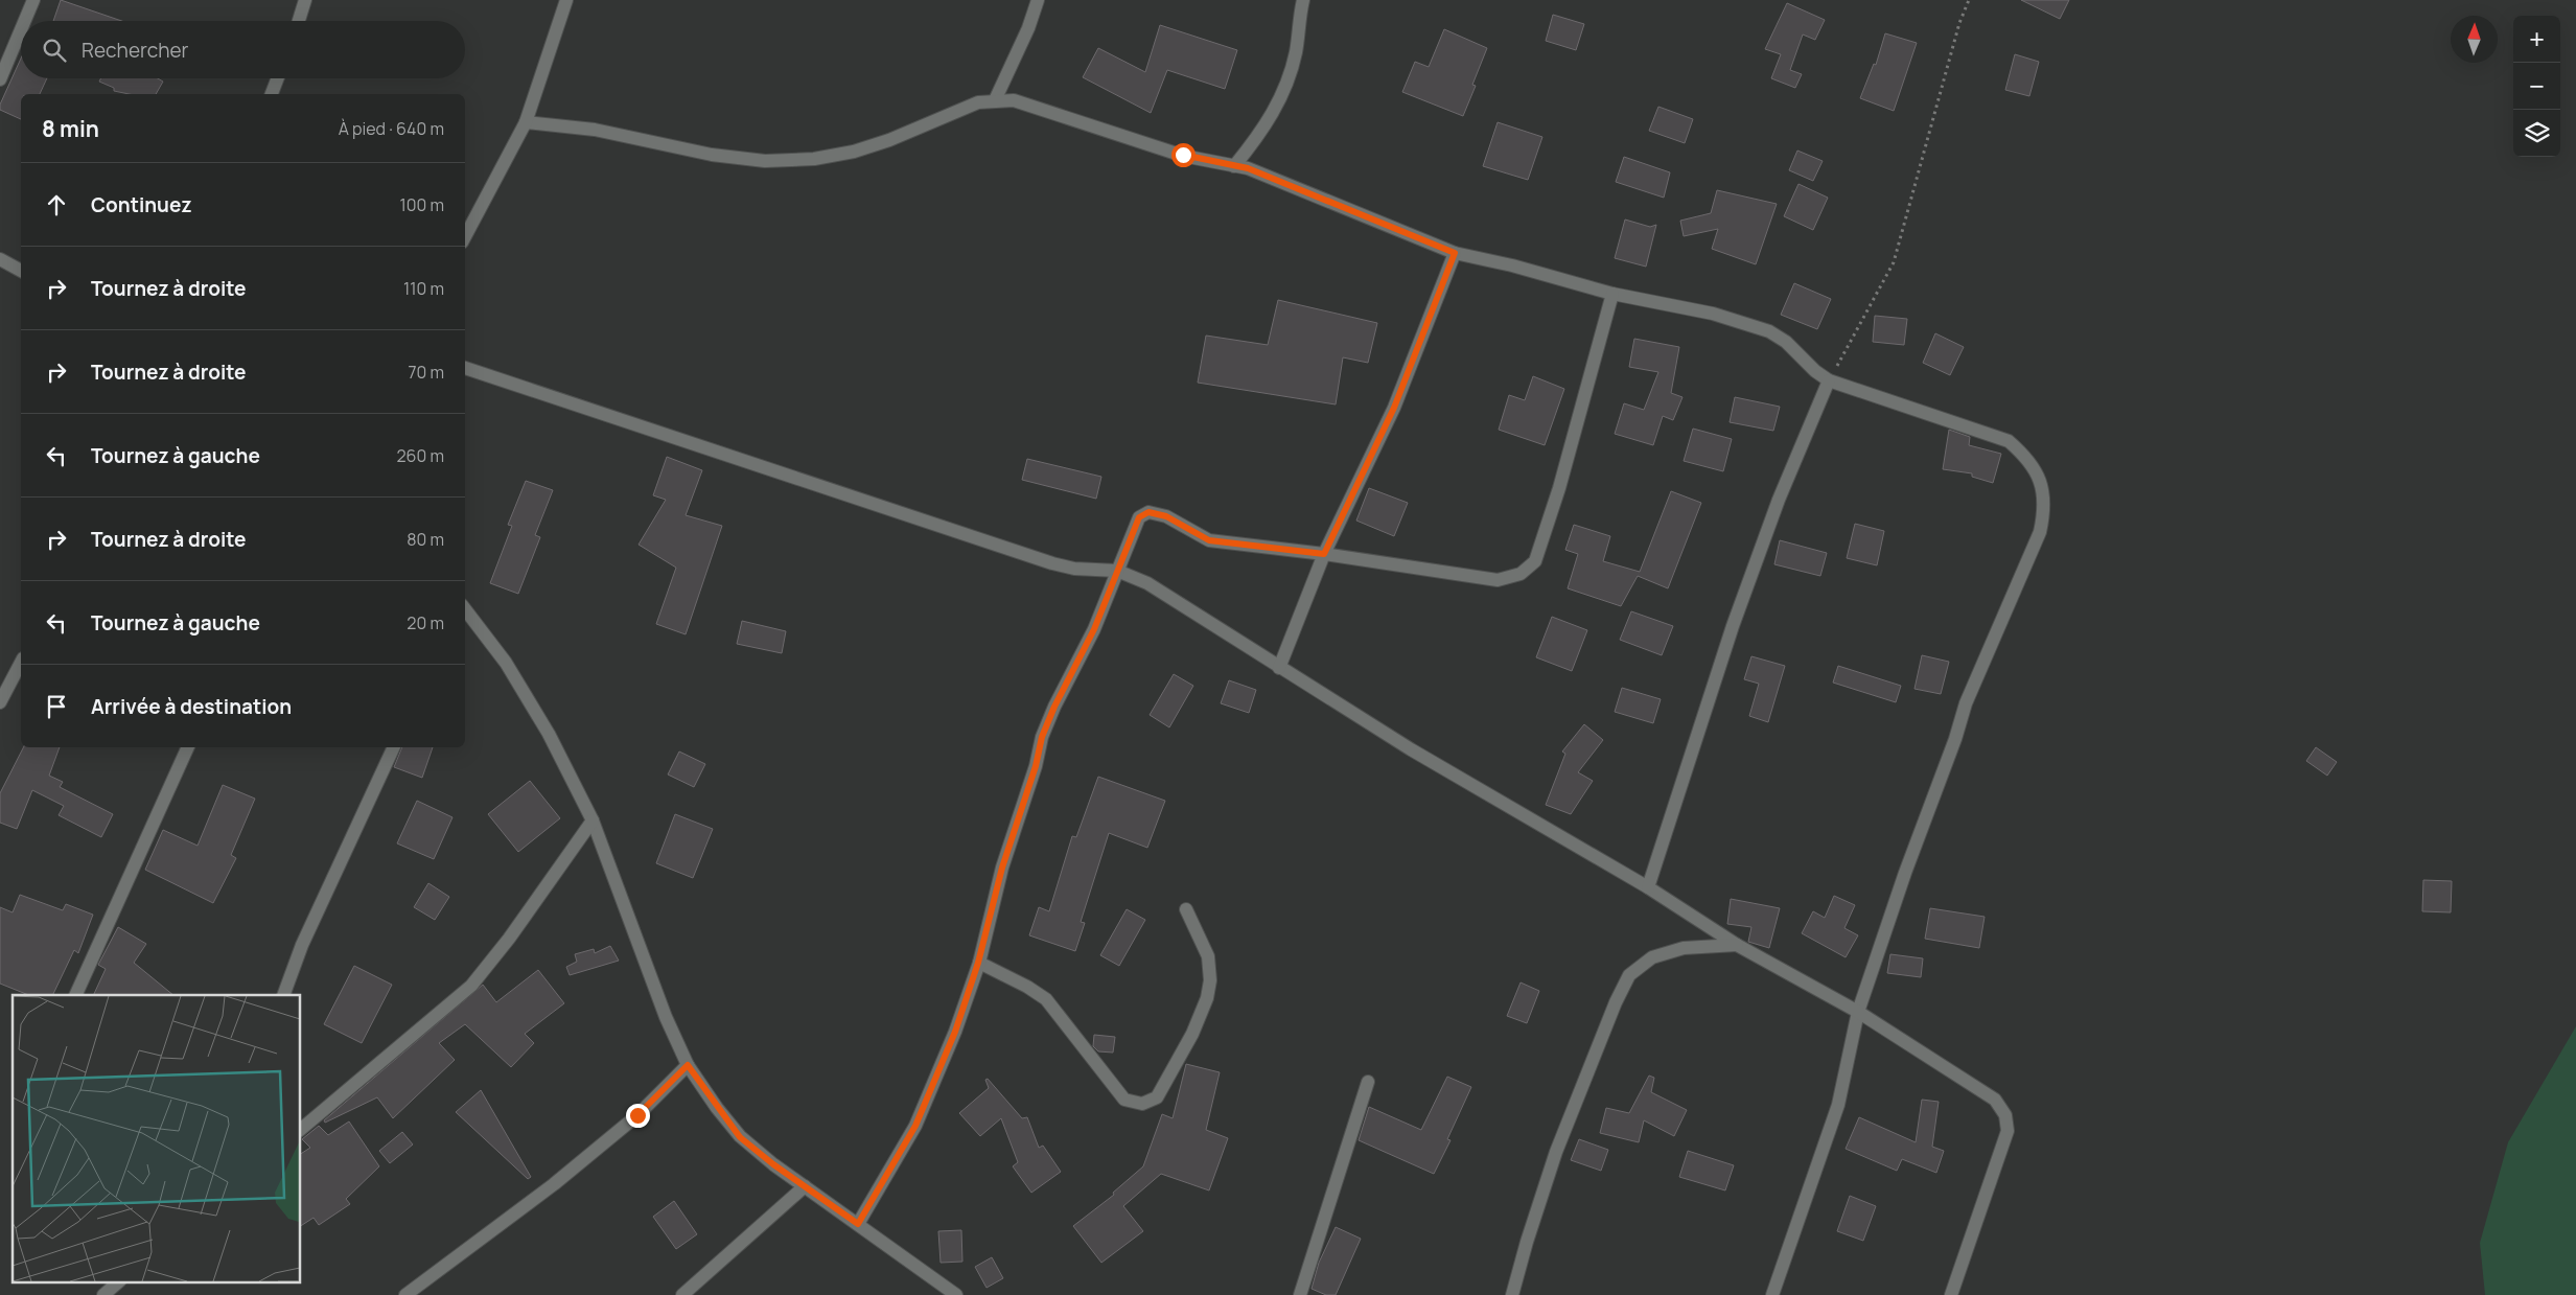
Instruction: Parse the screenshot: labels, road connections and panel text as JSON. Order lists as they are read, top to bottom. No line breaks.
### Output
{"north":"top","page":{"map_buttons":["+","−"],"search":"Rechercher","heading":["8 min","À pied · 640 m"],"list":[["Continuez","100 m"],["Tournez à droite","110 m"],["Tournez à droite","70 m"],["Tournez à gauche","260 m"],["Tournez à droite","80 m"],["Tournez à gauche","20 m"],"Arrivée à destination"]}}
